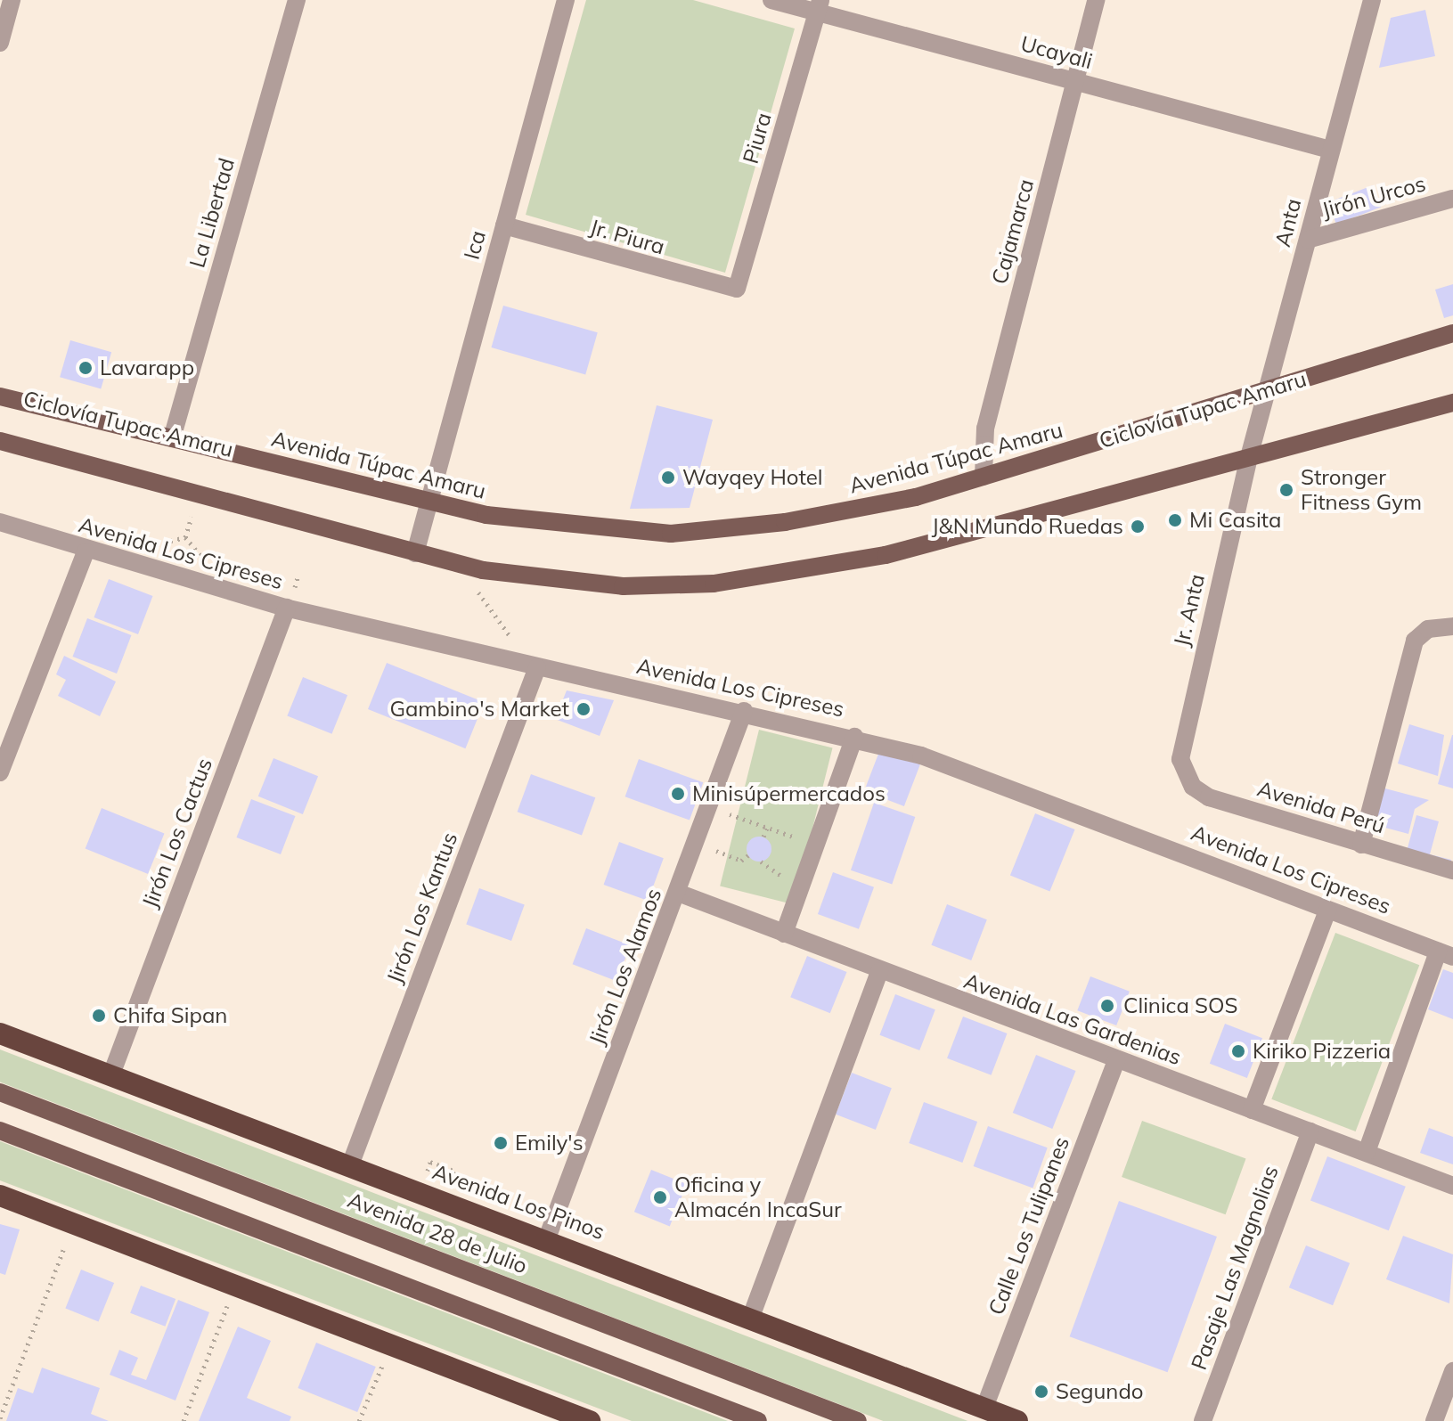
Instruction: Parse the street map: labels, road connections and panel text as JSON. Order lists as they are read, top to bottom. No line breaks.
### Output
{"streets":{"highway":["Avenida Los Pinos"],"main road":["Avenida Túpac Amaru","Avenida 28 de Julio"],"street":["Ucayali","Piura","Jirón Urcos","La Libertad","Anta","Cajamarca","Jr. Piura","Ica","Avenida Los Cipreses","Jr. Anta","Avenida Perú","Jirón Los Cactus","Jirón Los Kantus","Jirón Los Alamos","Avenida Las Gardenias","Calle Los Tulipanes","Pasaje Las Magnolias"]},"crossings":[["Ucayali","Piura"],["Ucayali","Anta"],["Ucayali","Cajamarca"],["Piura","Jr. Piura"],["Jirón Urcos","Anta"],["La Libertad","Avenida Túpac Amaru"],["Anta","Avenida Túpac Amaru"],["Anta","Jr. Anta"],["Cajamarca","Avenida Túpac Amaru"],["Jr. Piura","Ica"],["Ica","Avenida Túpac Amaru"],["Avenida Los Cipreses","Jirón Los Cactus"],["Avenida Los Cipreses","Jirón Los Kantus"],["Avenida Los Cipreses","Jirón Los Alamos"],["Jr. Anta","Avenida Perú"],["Jirón Los Cactus","Avenida Los Pinos"],["Jirón Los Kantus","Avenida Los Pinos"],["Jirón Los Alamos","Avenida Las Gardenias"],["Jirón Los Alamos","Avenida Los Pinos"],["Avenida Las Gardenias","Calle Los Tulipanes"],["Avenida Las Gardenias","Pasaje Las Magnolias"],["Avenida Los Pinos","Calle Los Tulipanes"]],"places":["Lavarapp","Wayqey Hotel","Stronger Fitness Gym","Mi Casita","J&N Mundo Ruedas","Gambino's Market","Minisúpermercados","Clinica SOS","Chifa Sipan","Kiriko Pizzeria","Emily's","Oficina y Almacén IncaSur","Segundo"]}
